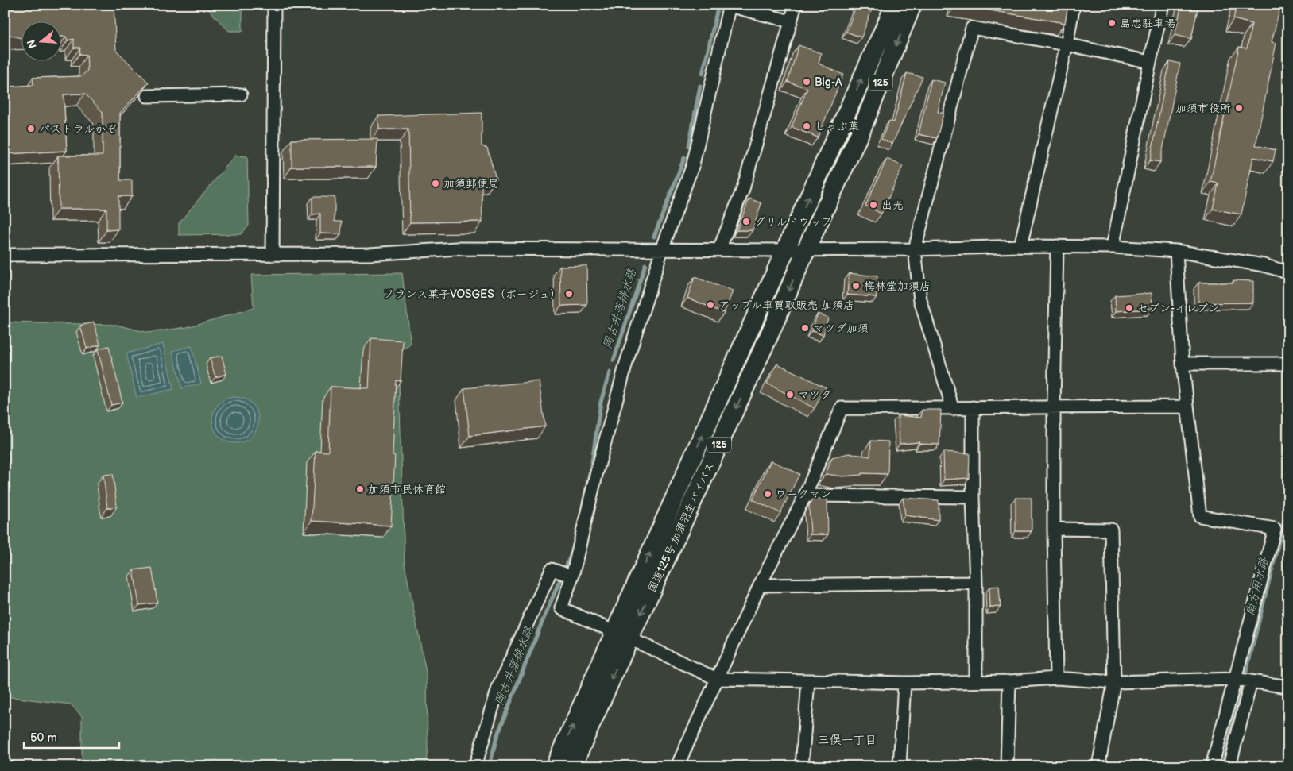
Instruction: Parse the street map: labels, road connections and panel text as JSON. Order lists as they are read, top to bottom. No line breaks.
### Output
{"streets":{"highway":["125","国道125号 加須羽生バイパス"]},"districts":["三俣一丁目"],"water":["岡古井落排水路","南方用水路"],"places":["島忠駐車場","Big-A","加須市役所","しゃぶ葉","パストラルかぞ","加須郵便局","出光","グリルドウッフ","梅林堂加須店","フランス菓子VOSGES（ボージュ）","アップル車買取販売 加須店","セブン-イレブン","マツダ加須","マツダ","加須市民体育館","ワークマン"],"scale_bar":"50 m","north":"left"}
